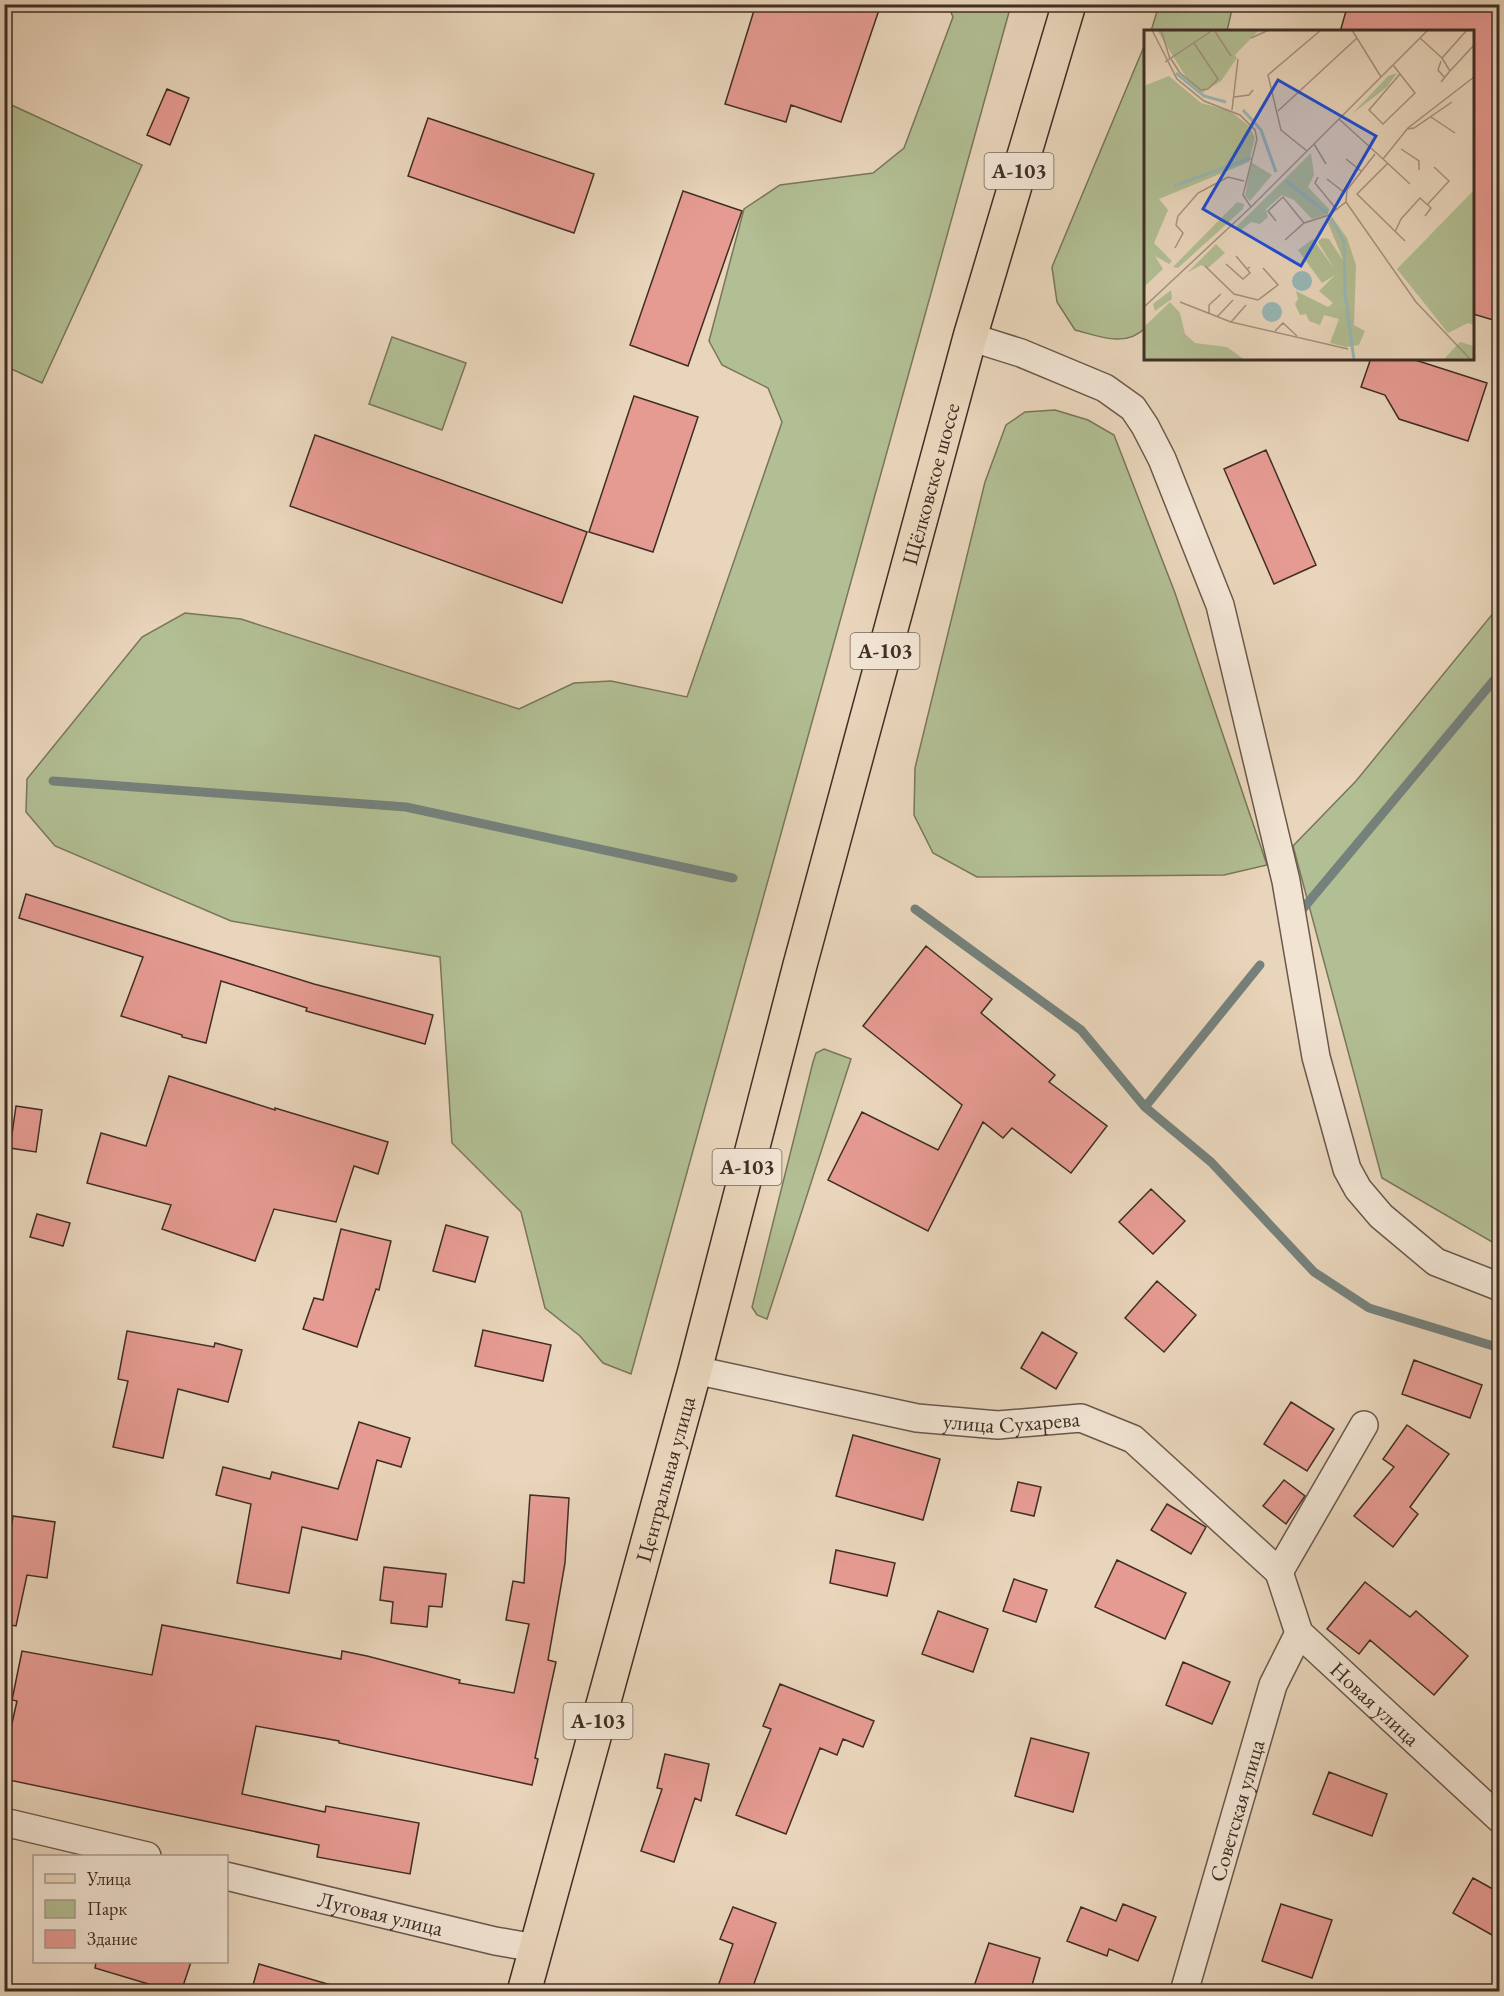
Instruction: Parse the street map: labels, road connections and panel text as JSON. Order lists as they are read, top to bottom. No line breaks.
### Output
{"streets":{"main road":["А-103","Щёлковское шоссе","Центральная улица"],"street":["улица Сухарева","Новая улица","Советская улица","Луговая улица"]},"crossings":[["Щёлковское шоссе","Центральная улица"],["улица Сухарева","Центральная улица"],["улица Сухарева","Новая улица"],["Центральная улица","Луговая улица"],["Новая улица","Советская улица"]],"legend":["Улица","Парк","Здание"]}
